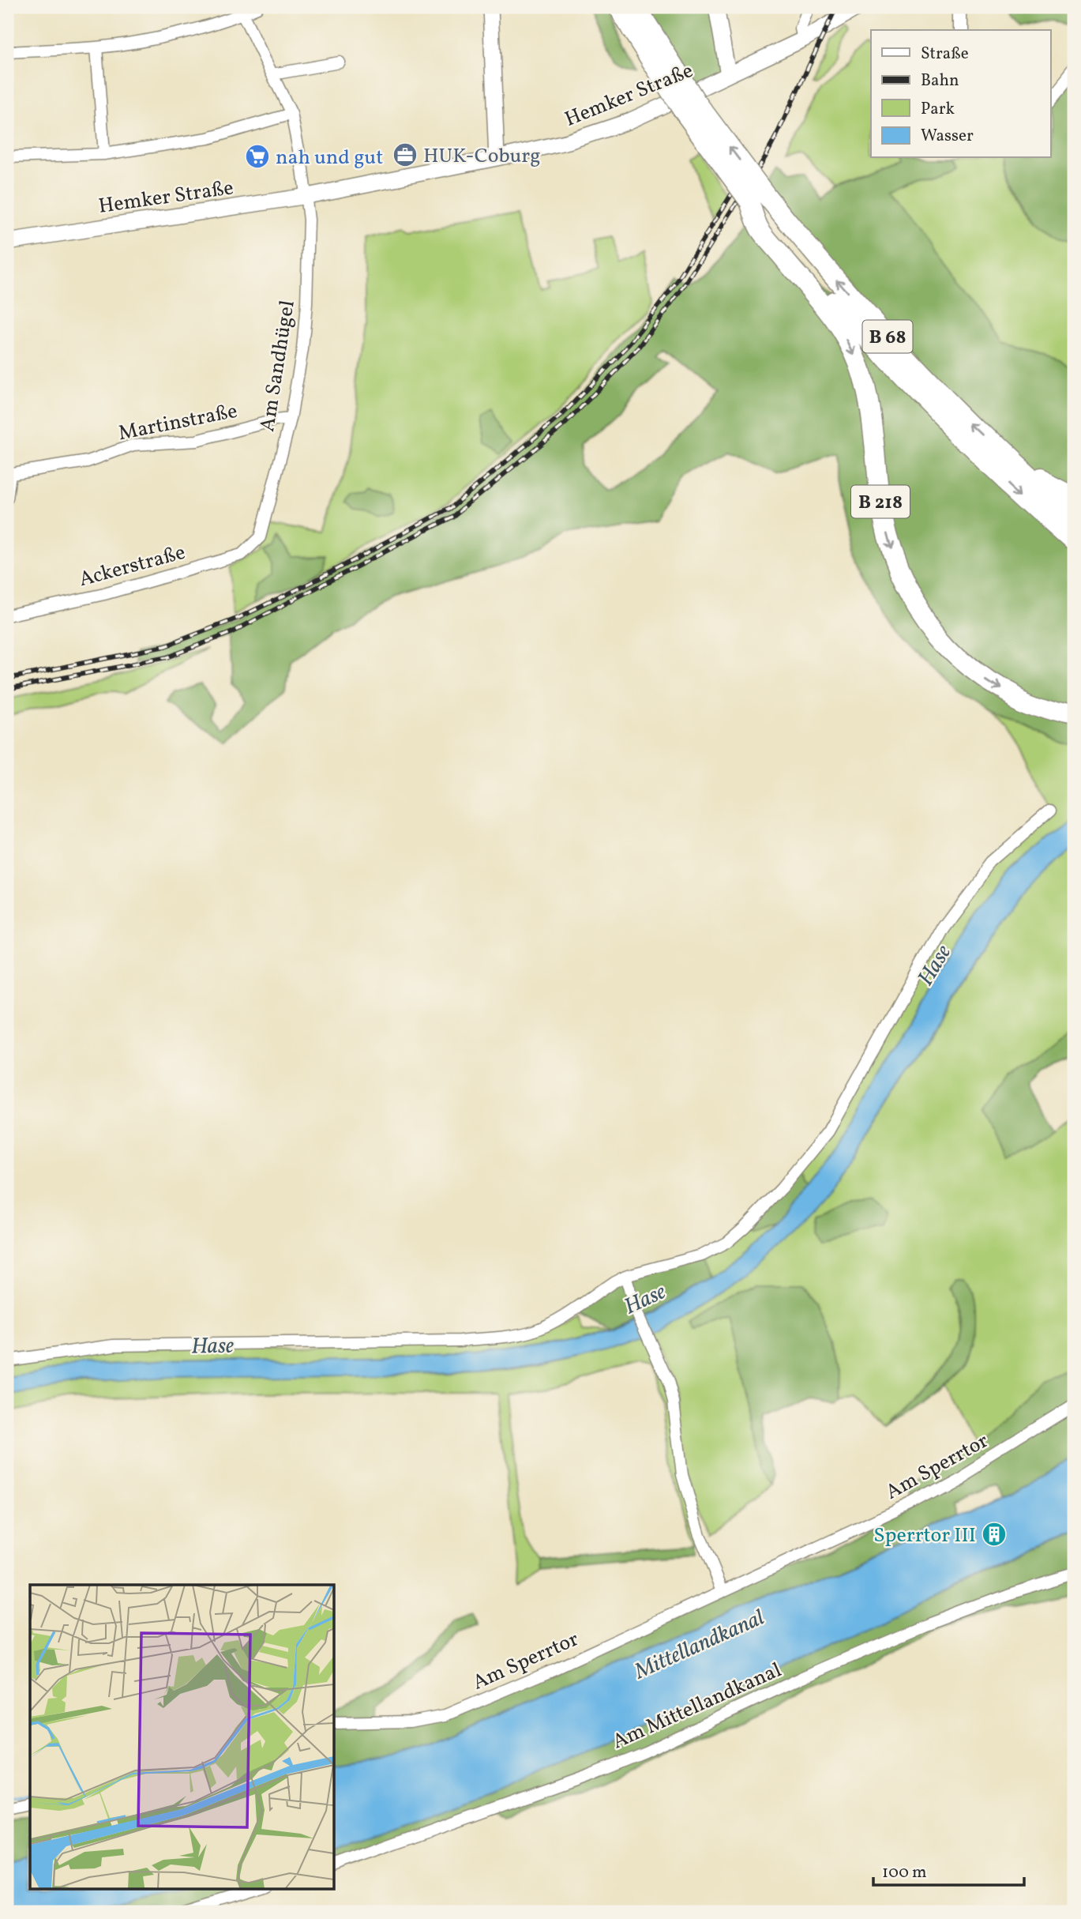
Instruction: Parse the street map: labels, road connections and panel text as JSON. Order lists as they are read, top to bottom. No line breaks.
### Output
{"streets":{"highway":["B 68","B 218"],"main road":["Hemker Straße"],"street":["Am Sandhügel","Martinstraße","Ackerstraße","Am Sperrtor","Am Mittellandkanal"]},"crossings":[["Hemker Straße","Am Sandhügel"],["B 68","B 218"],["Am Sandhügel","Martinstraße"],["Am Sandhügel","Ackerstraße"]],"water":["Hase","Mittellandkanal"],"places":{"office":["HUK-Coburg"],"supermarket":["nah und gut"],"building":["Sperrtor III"]},"legend":["Straße","Bahn","Park","Wasser"],"scale_bar":"100 m"}
